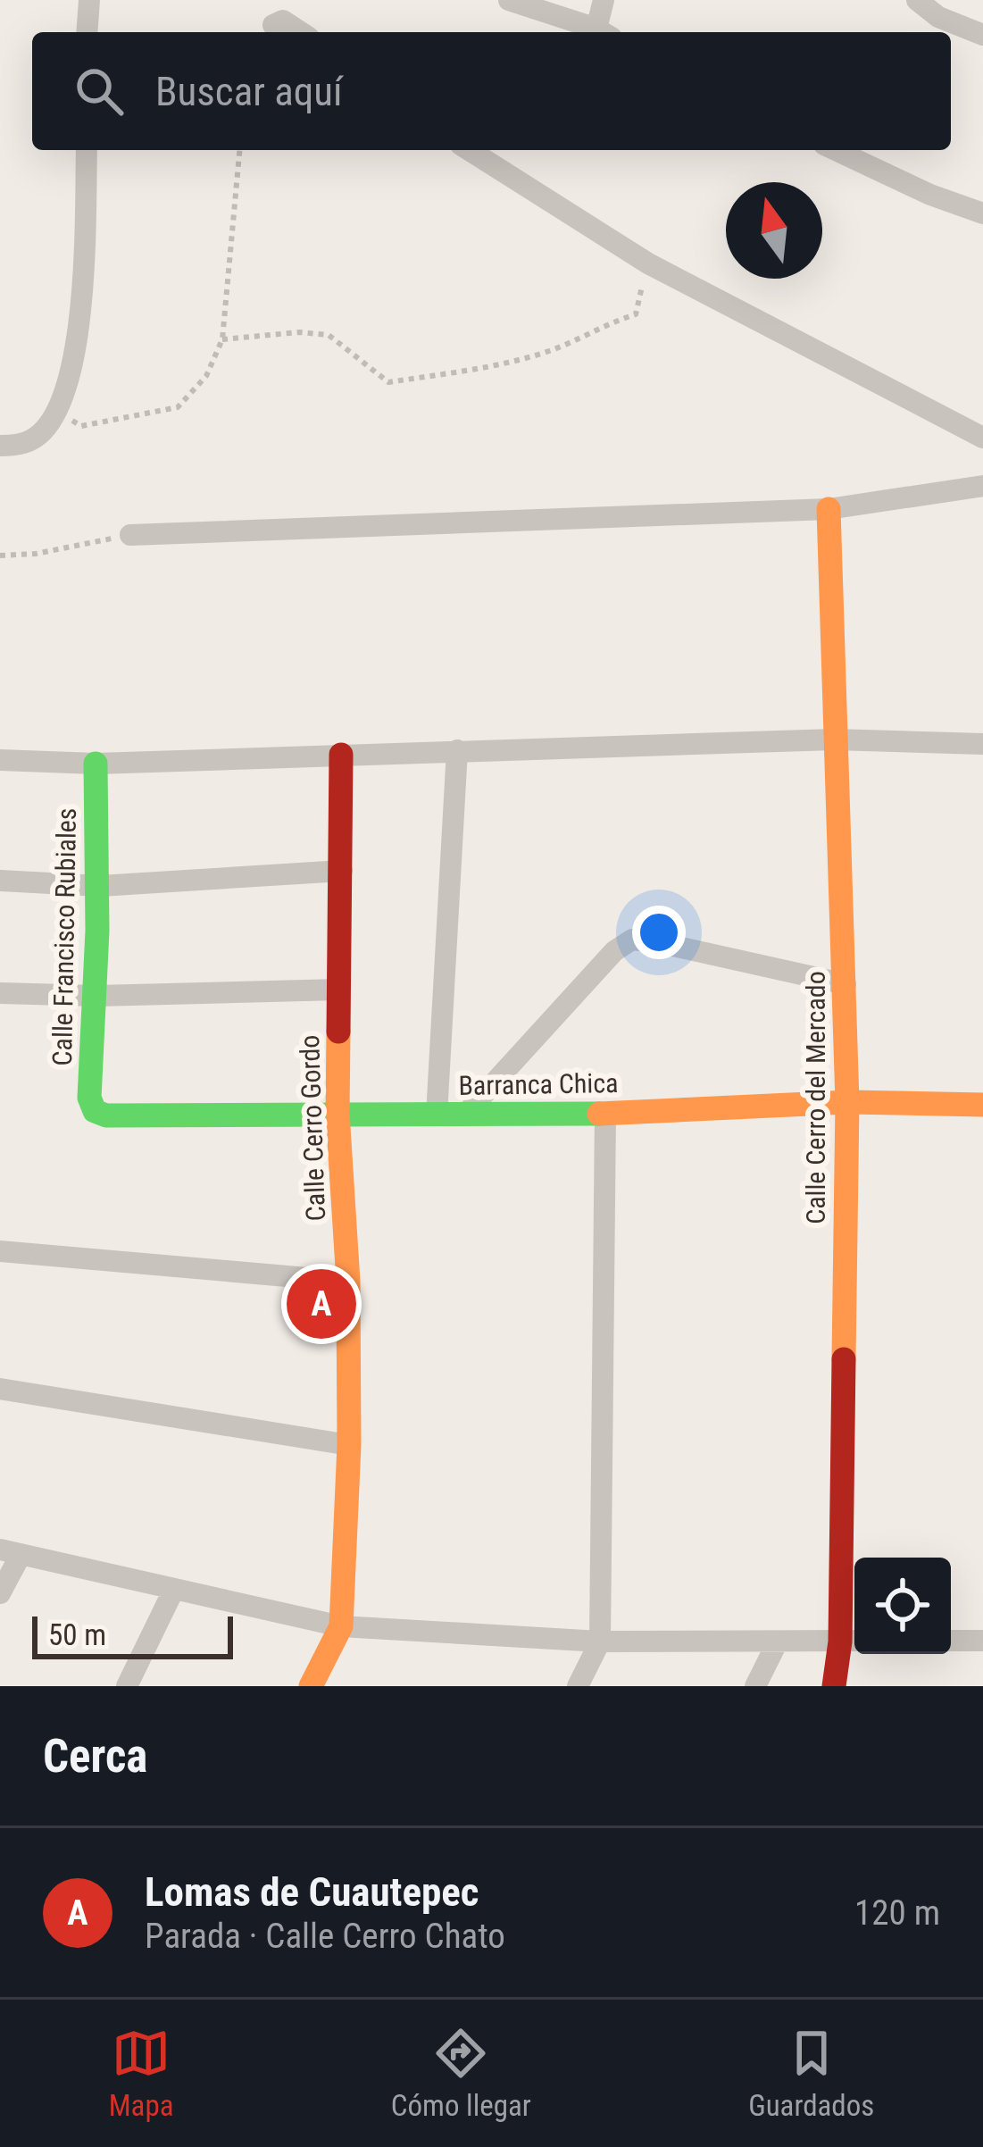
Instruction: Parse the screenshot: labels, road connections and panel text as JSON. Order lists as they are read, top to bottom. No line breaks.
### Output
{"streets":{"street":["Calle Francisco Rubiales","Barranca Chica","Calle Cerro del Mercado","Calle Cerro Gordo"]},"crossings":[["Calle Francisco Rubiales","Barranca Chica"],["Barranca Chica","Calle Cerro del Mercado"],["Barranca Chica","Calle Cerro Gordo"]],"scale_bar":"50 m","north":"top","page":{"search":"Buscar aquí","pins":"A","scale":"50 m","heading":"Cerca","list":[{"mark":"A","name":"Lomas de Cuautepec","note":"Parada · Calle Cerro Chato","value":"120 m"}],"nav":["Mapa","Cómo llegar","Guardados"]}}
